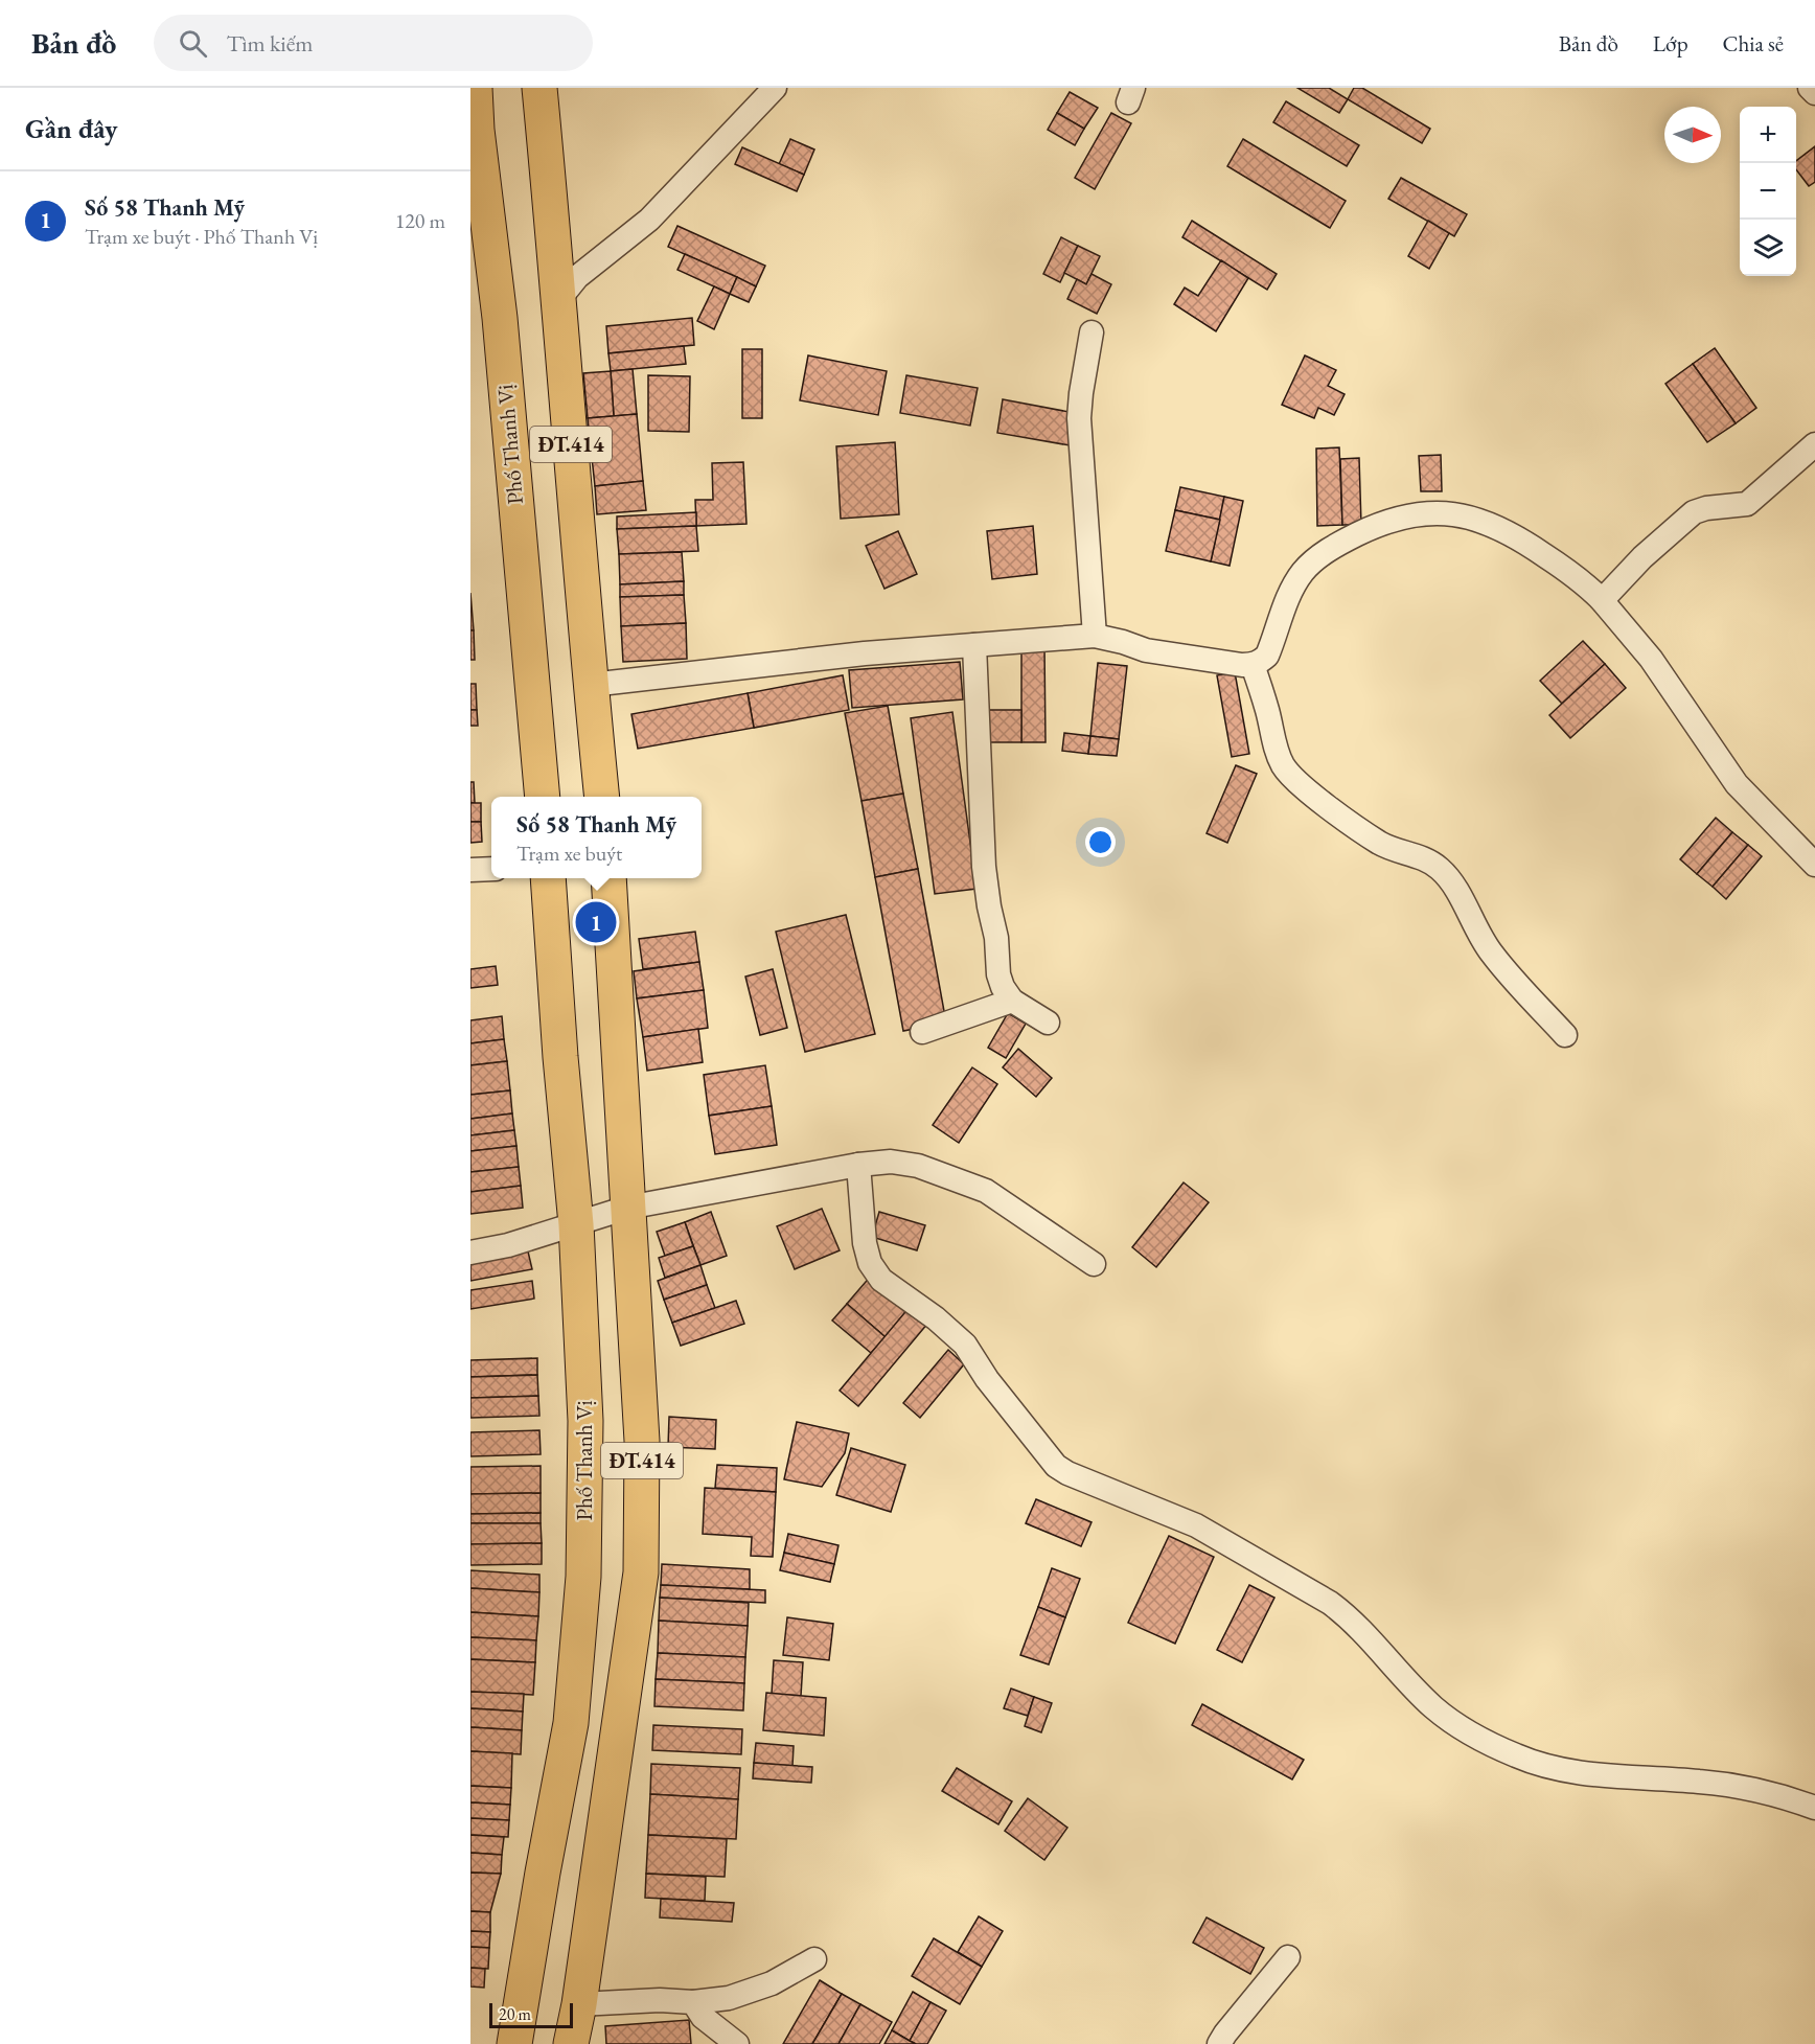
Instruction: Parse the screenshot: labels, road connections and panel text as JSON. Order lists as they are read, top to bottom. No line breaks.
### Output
{"streets":{"main road":["Phố Thanh Vị","ĐT.414"]},"scale_bar":"20 m","north":"right","page":{"header":"Bản đồ","search":"Tìm kiếm","nav":["Bản đồ","Lớp","Chia sẻ"],"heading":"Gần đây","map_buttons":["+","−"],"list":[{"mark":"1","name":"Số 58 Thanh Mỹ","note":"Trạm xe buýt · Phố Thanh Vị","value":"120 m"}],"popup":["Số 58 Thanh Mỹ","Trạm xe buýt"],"pins":"1","scale":"20 m"}}
